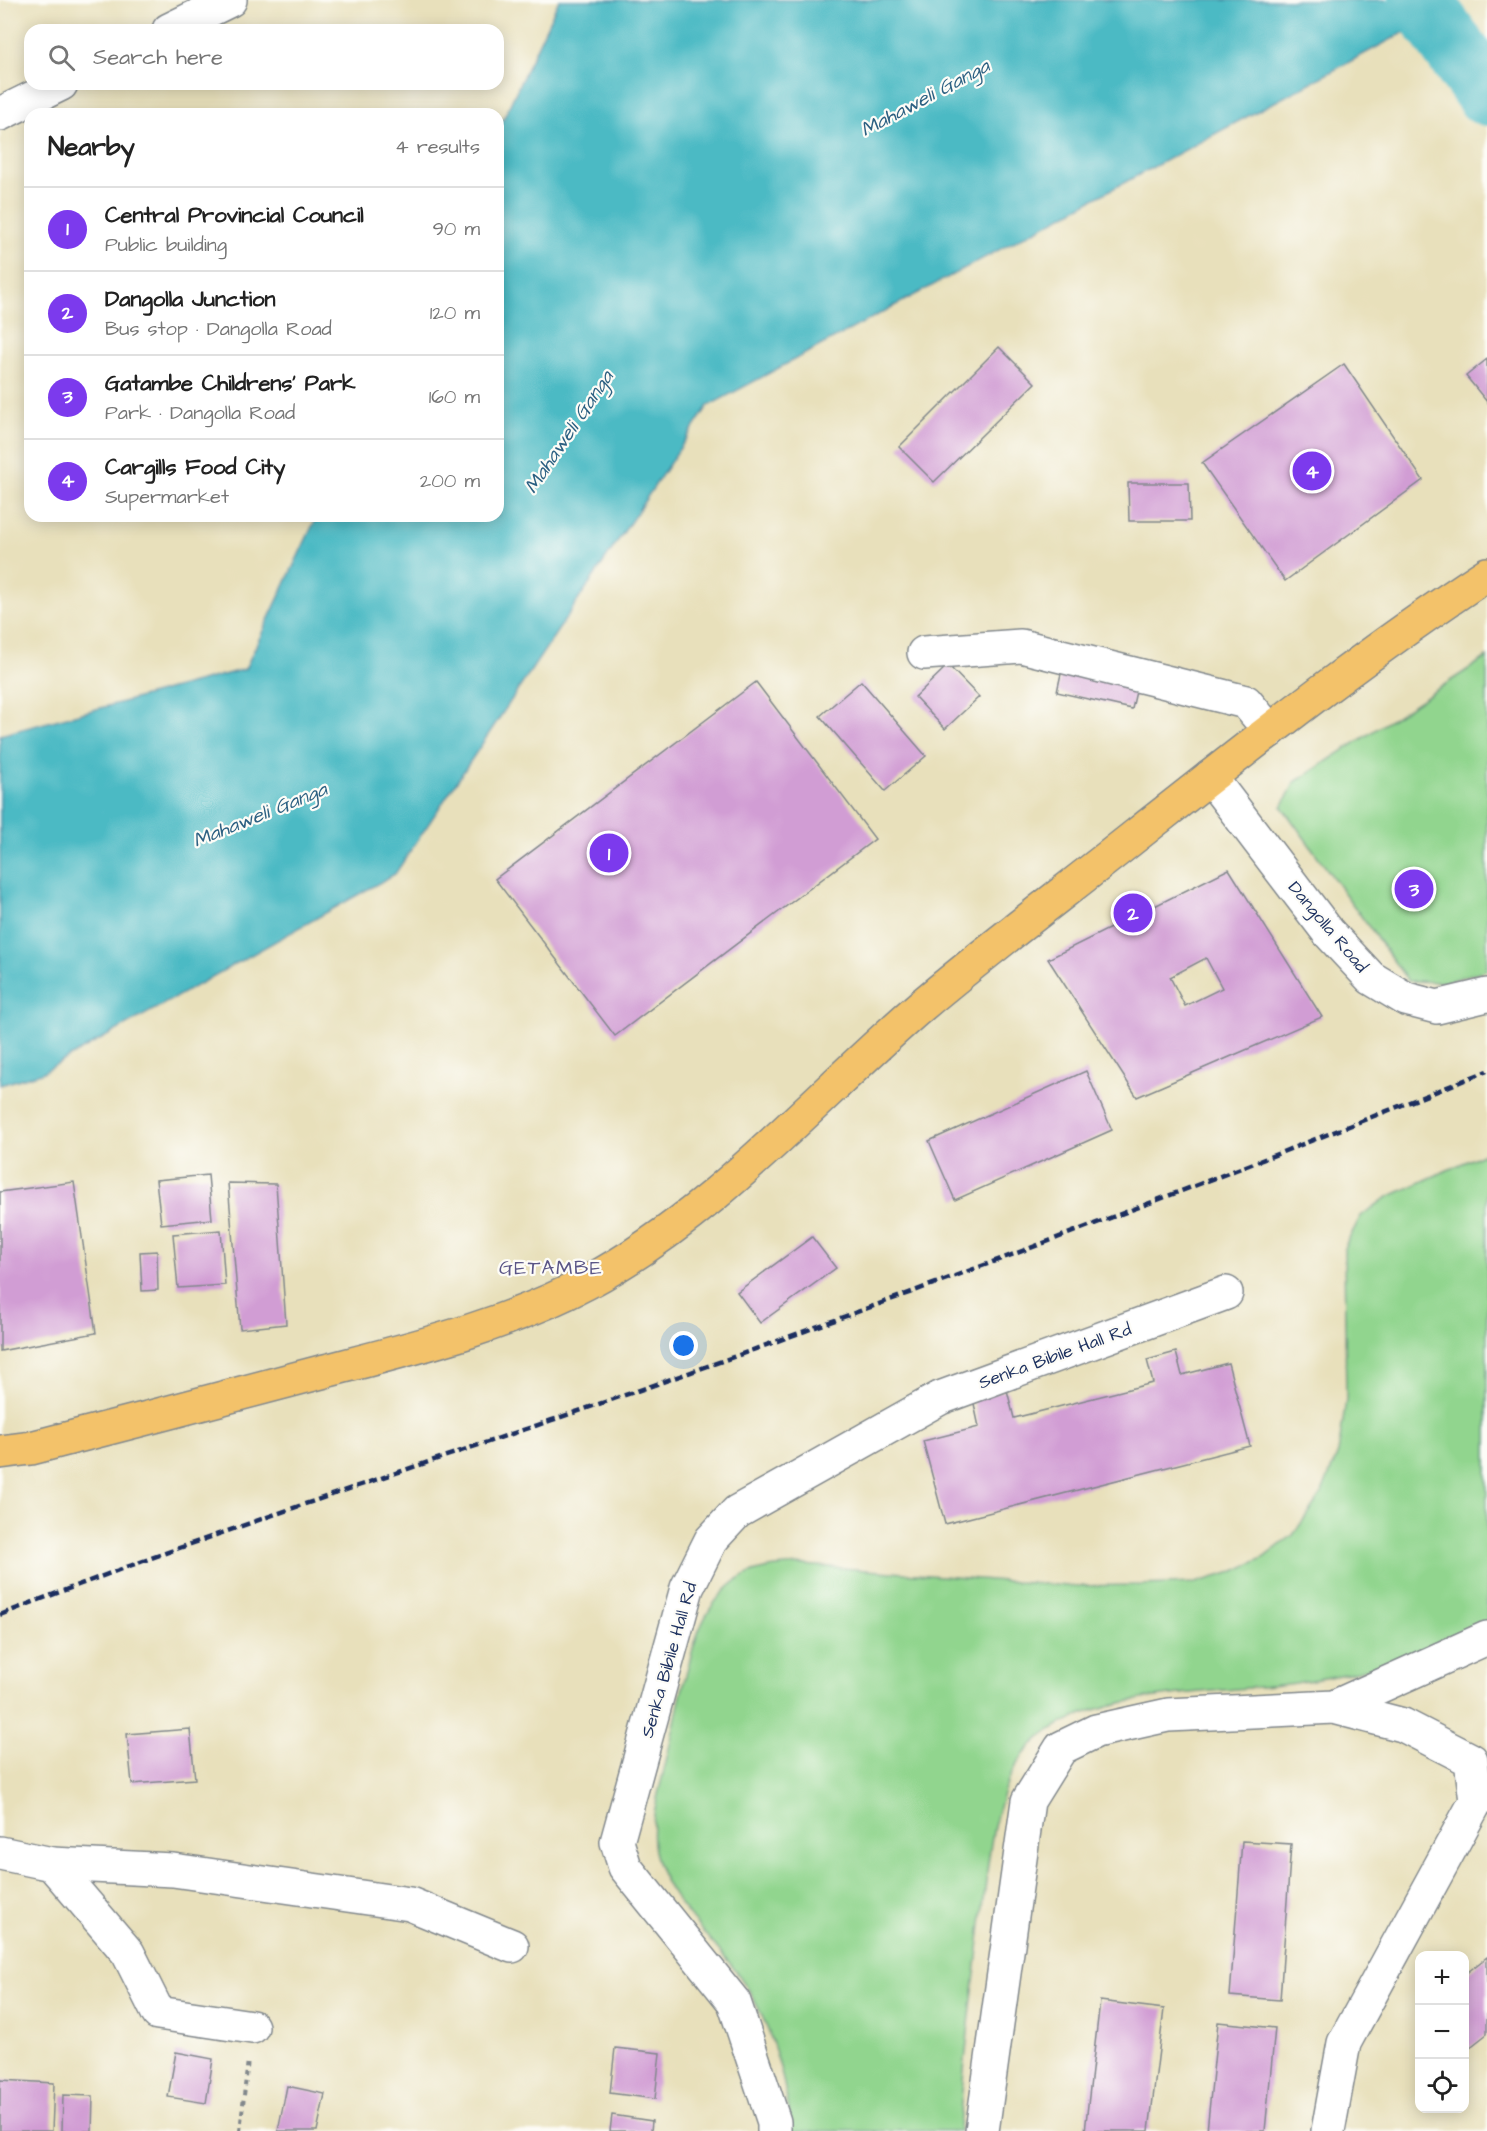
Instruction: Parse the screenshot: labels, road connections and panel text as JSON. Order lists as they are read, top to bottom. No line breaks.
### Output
{"streets":{"street":["Dangolla Road","Senka Bibile Hall Rd"]},"districts":["GETAMBE"],"water":["Mahaweli Ganga"],"page":{"search":"Search here","heading":["Nearby","4 results"],"list":[{"mark":"1","name":"Central Provincial Council","note":"Public building","value":"90 m"},{"mark":"2","name":"Dangolla Junction","note":"Bus stop · Dangolla Road","value":"120 m"},{"mark":"3","name":"Gatambe Childrens' Park","note":"Park · Dangolla Road","value":"160 m"},{"mark":"4","name":"Cargills Food City","note":"Supermarket","value":"200 m"}],"pins":["4","1","3","2"],"map_buttons":["+","−"]}}
